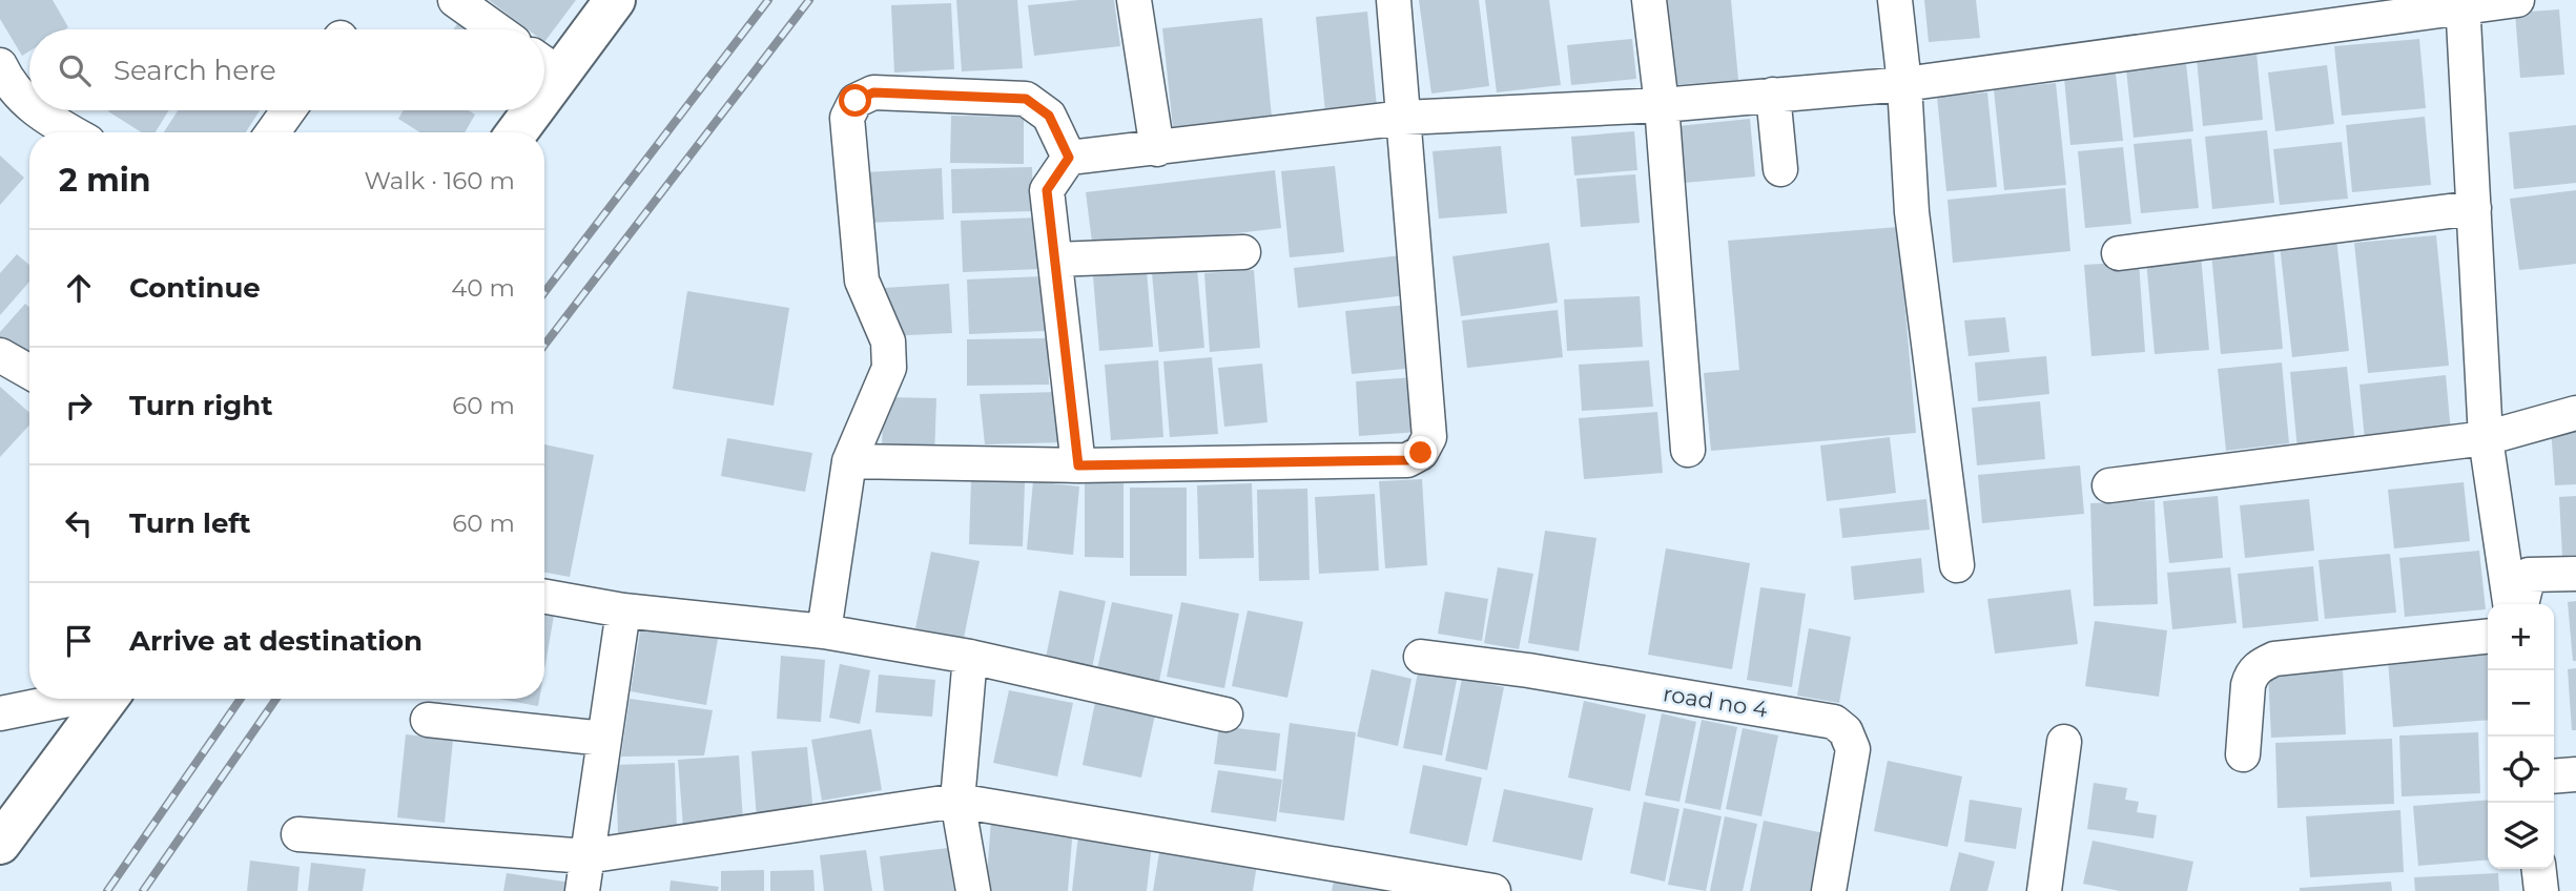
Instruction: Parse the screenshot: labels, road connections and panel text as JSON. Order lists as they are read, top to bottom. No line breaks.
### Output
{"streets":{"street":["road no 4"]},"page":{"search":"Search here","heading":["2 min","Walk · 160 m"],"list":[["Continue","40 m"],["Turn right","60 m"],["Turn left","60 m"],"Arrive at destination"],"map_buttons":["+","−"]}}
